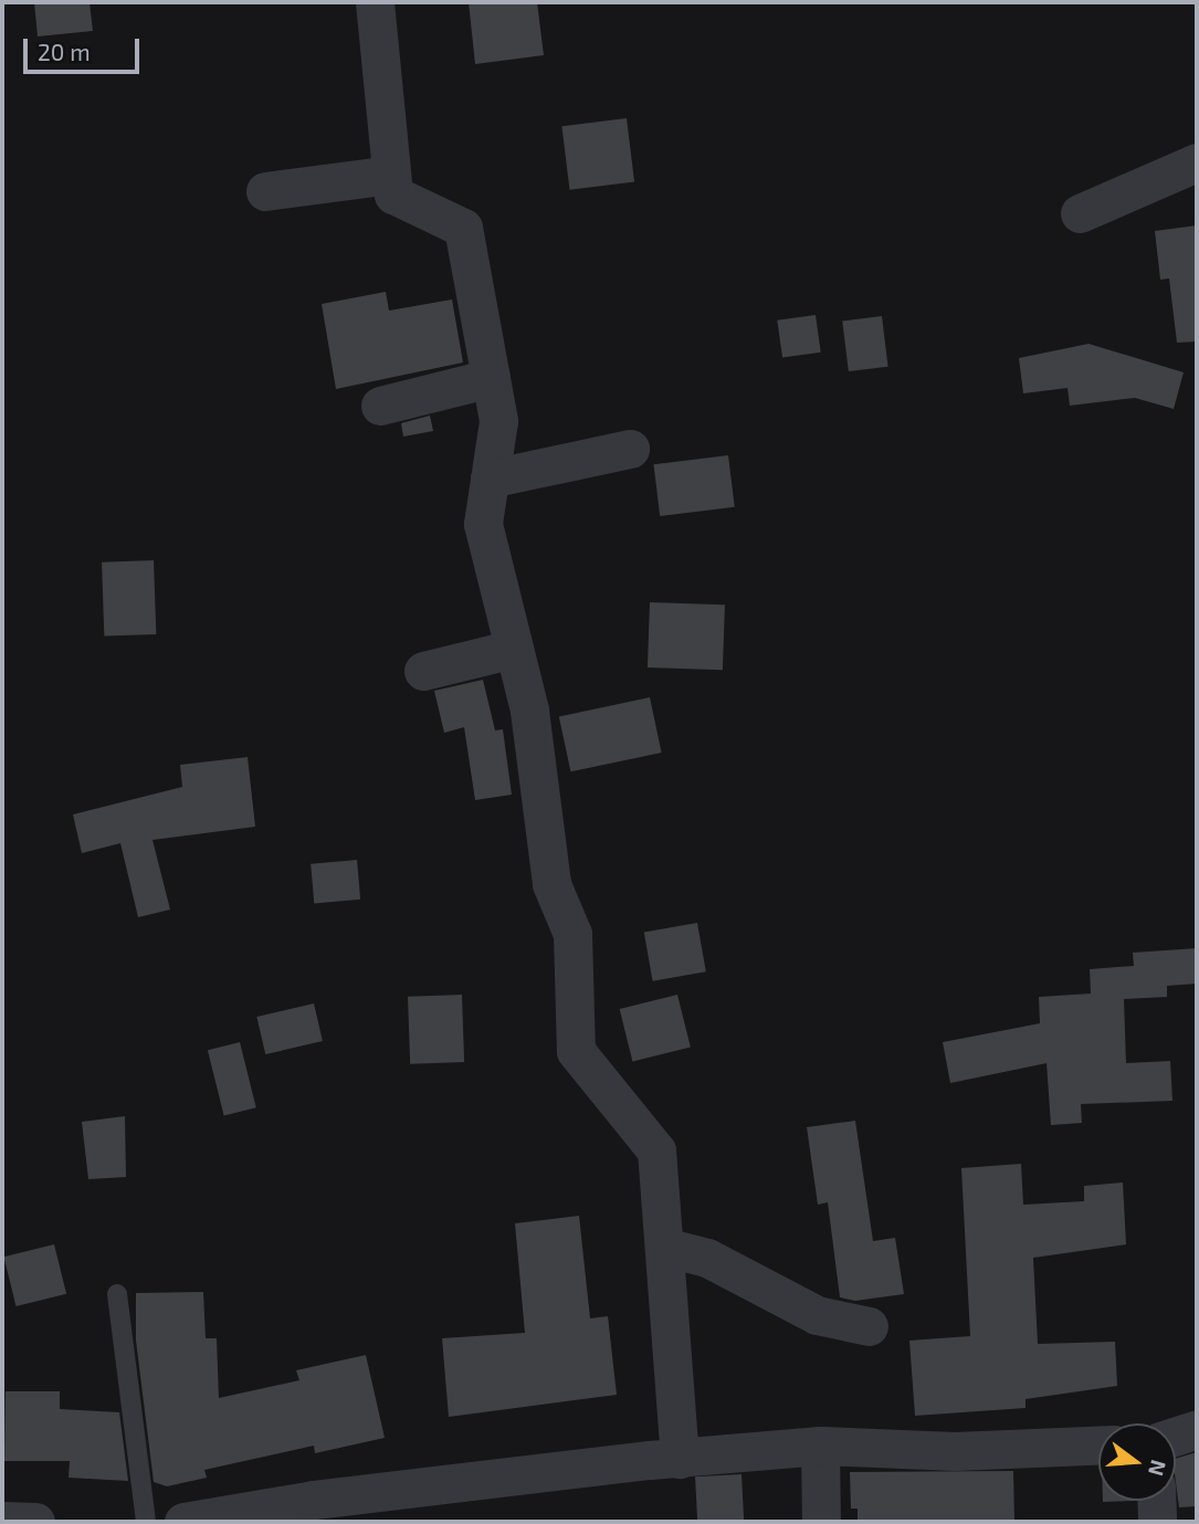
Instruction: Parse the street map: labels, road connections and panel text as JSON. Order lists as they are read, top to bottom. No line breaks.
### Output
{"scale_bar":"20 m","north":"right"}
